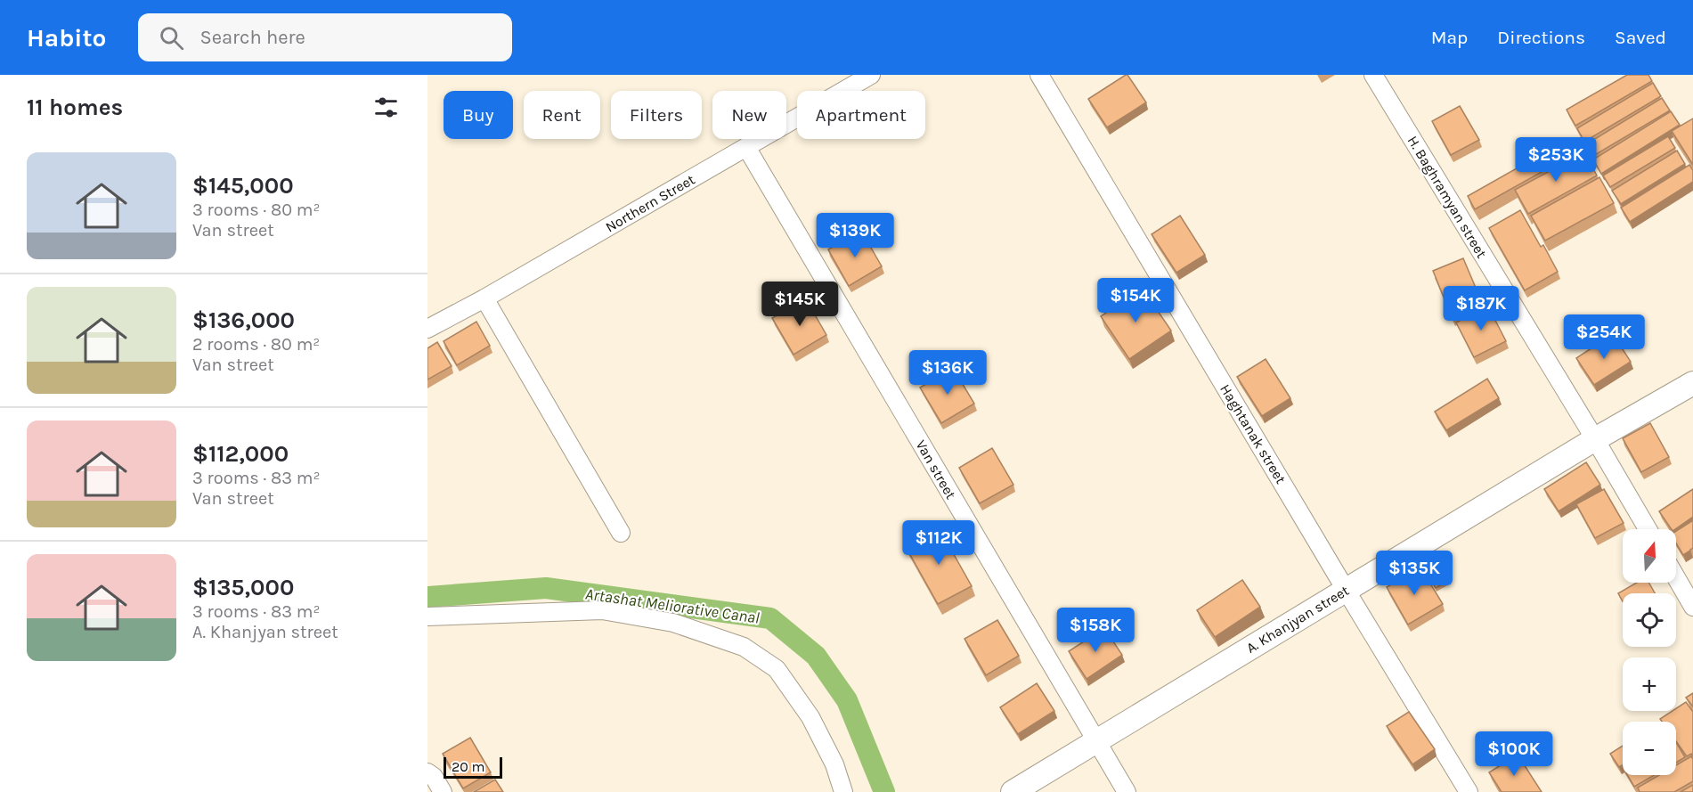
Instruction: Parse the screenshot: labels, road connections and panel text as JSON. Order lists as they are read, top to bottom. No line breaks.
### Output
{"streets":{"street":["H. Baghramyan street","Northern Street","Haghtanak street","Van street","A. Khanjyan street"]},"crossings":[["H. Baghramyan street","A. Khanjyan street"],["Northern Street","Van street"],["Haghtanak street","A. Khanjyan street"],["Van street","A. Khanjyan street"]],"water":["Artashat Meliorative Canal"],"scale_bar":"20 m","north":"top","page":{"header":"Habito","search":"Search here","nav":["Map","Directions","Saved"],"heading":"11 homes","chip":["Buy","Rent","Filters","New","Apartment"],"price":["$253K","$139K","$154K","$145K","$187K","$254K","$136K","$112K","$135K","$158K","$100K"],"list":[{"name":"$145,000","note":"3 rooms · 80 m² · Van street"},{"name":"$136,000","note":"2 rooms · 80 m² · Van street"},{"name":"$112,000","note":"3 rooms · 83 m² · Van street"},{"name":"$135,000","note":"3 rooms · 83 m² · A. Khanjyan street"}],"map_buttons":["+","−"],"scale":"20 m"}}
